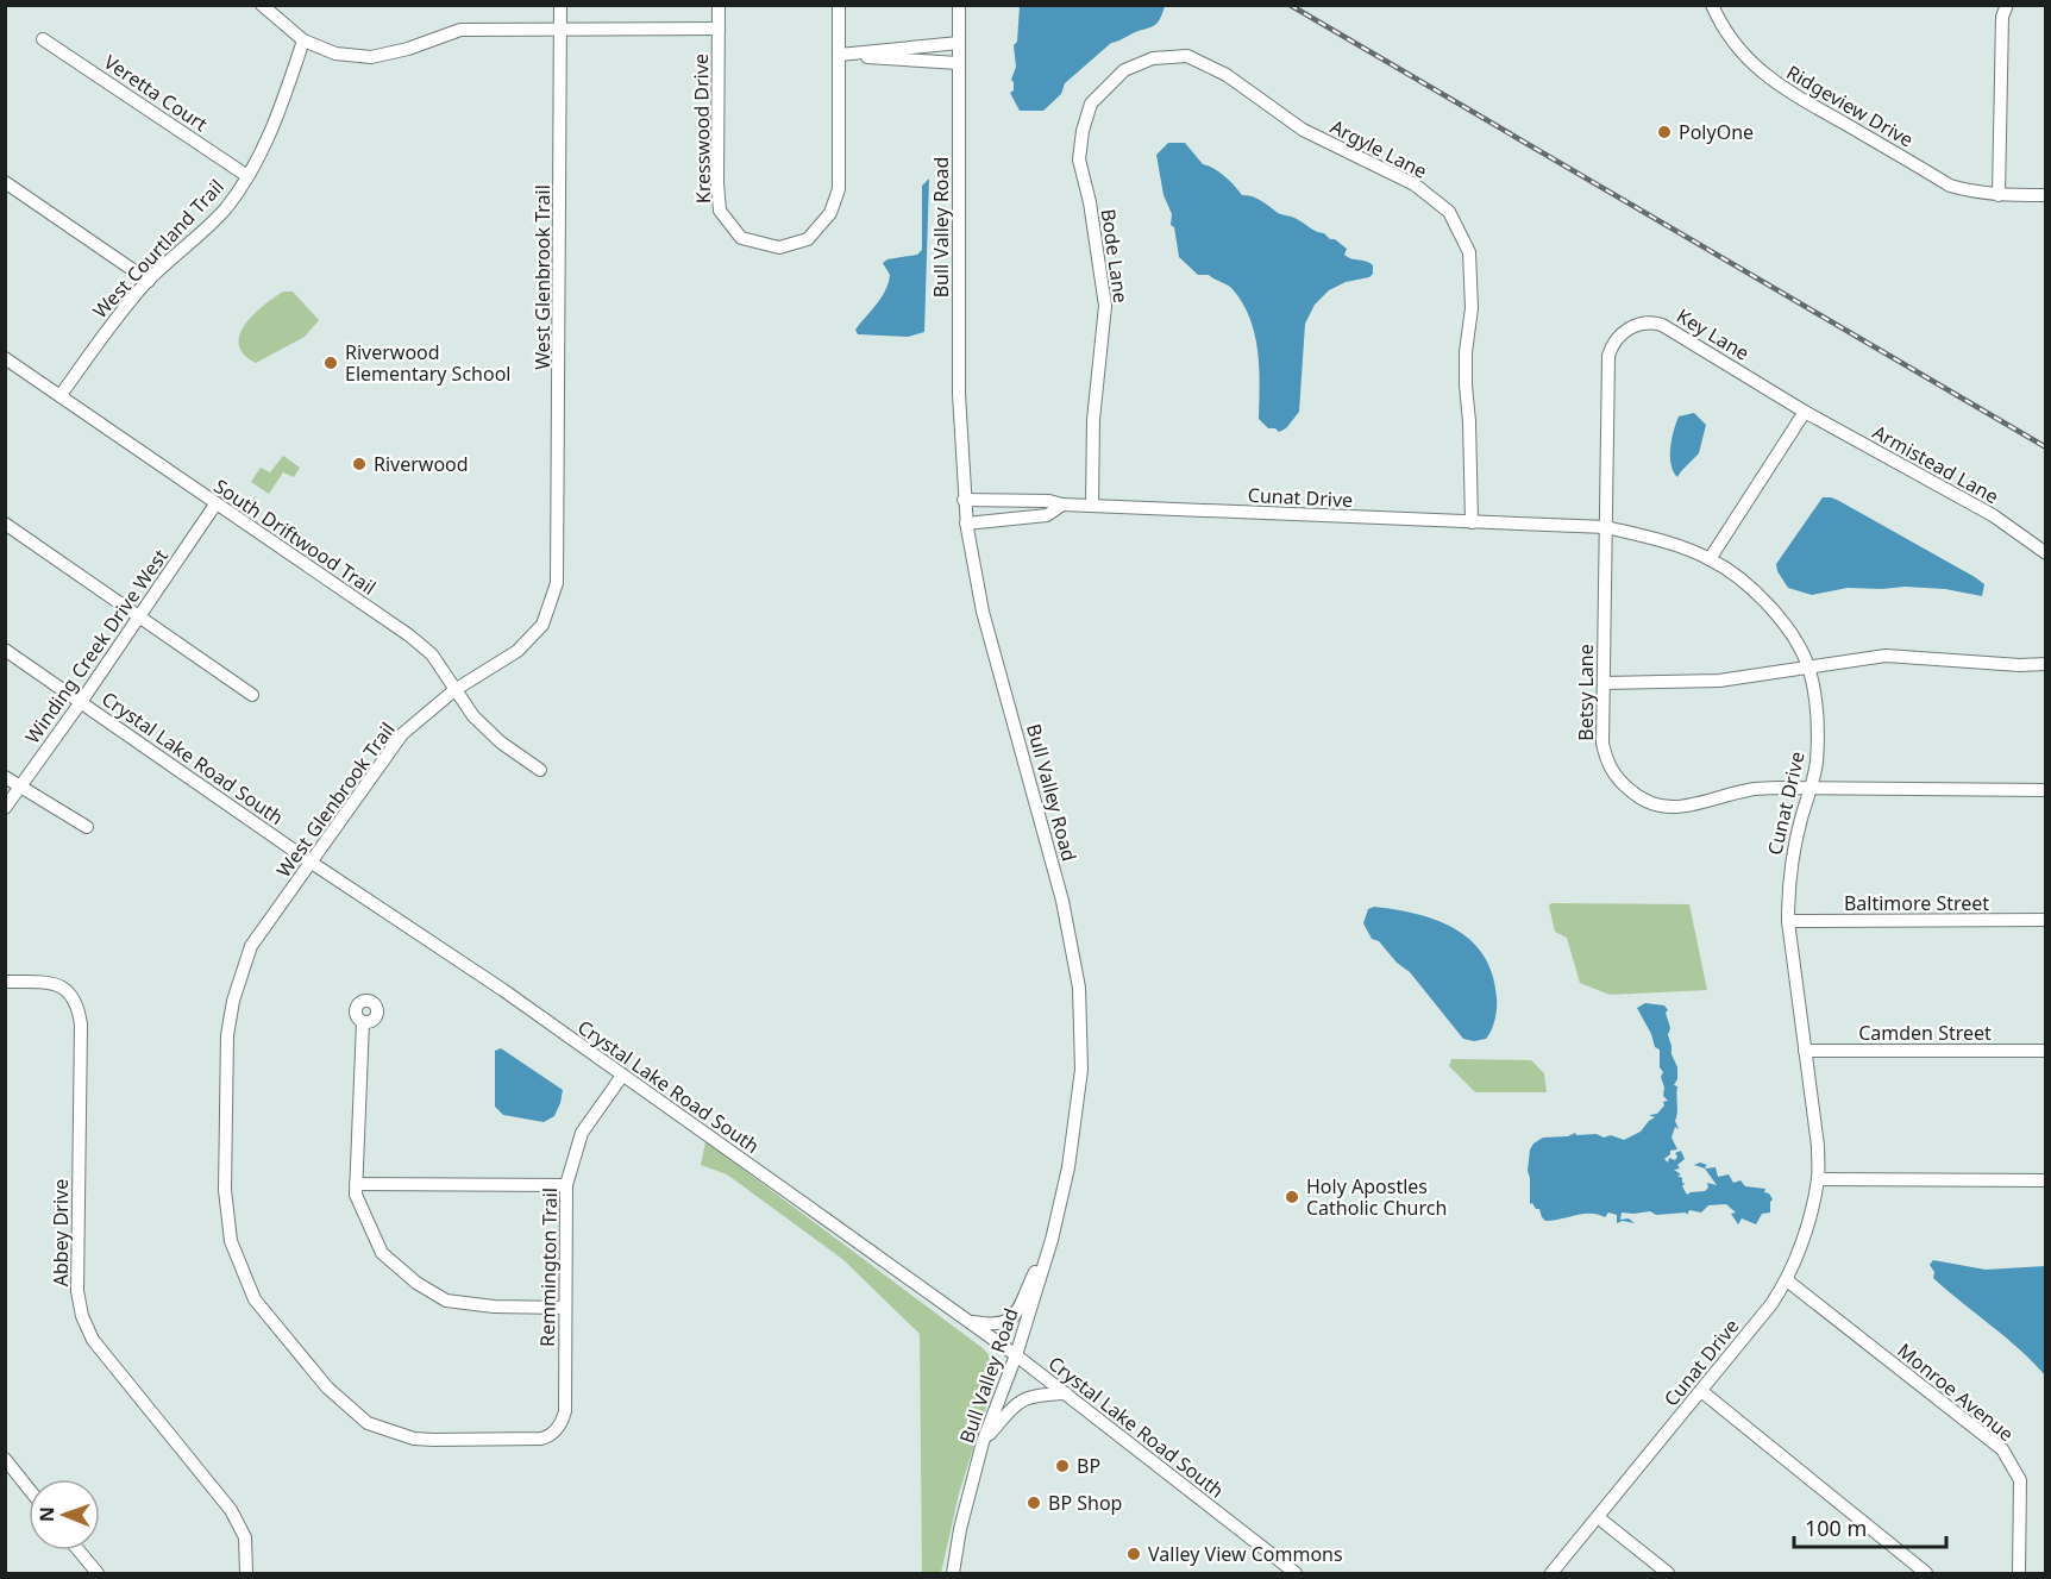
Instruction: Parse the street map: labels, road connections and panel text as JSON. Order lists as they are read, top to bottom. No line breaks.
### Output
{"streets":{"street":["Veretta Court","Ridgeview Drive","Kresswood Drive","Argyle Lane","Bull Valley Road","West Courtland Trail","Bode Lane","West Glenbrook Trail","Key Lane","Armistead Lane","Cunat Drive","South Driftwood Trail","Winding Creek Drive West","Betsy Lane","Crystal Lake Road South","Baltimore Street","Camden Street","Abbey Drive","Remmington Trail","Monroe Avenue"]},"crossings":[["Veretta Court","West Courtland Trail"],["Argyle Lane","Bode Lane"],["Argyle Lane","Cunat Drive"],["Bull Valley Road","Cunat Drive"],["Bull Valley Road","Crystal Lake Road South"],["West Courtland Trail","South Driftwood Trail"],["Bode Lane","Cunat Drive"],["West Glenbrook Trail","South Driftwood Trail"],["West Glenbrook Trail","Crystal Lake Road South"],["West Glenbrook Trail","Remmington Trail"],["Key Lane","Armistead Lane"],["Key Lane","Cunat Drive"],["Key Lane","Betsy Lane"],["Cunat Drive","Betsy Lane"],["Cunat Drive","Baltimore Street"],["Cunat Drive","Camden Street"],["Cunat Drive","Monroe Avenue"],["South Driftwood Trail","Winding Creek Drive West"],["Winding Creek Drive West","Crystal Lake Road South"],["Crystal Lake Road South","Remmington Trail"]],"places":["PolyOne","Riverwood Elementary School","Riverwood","Holy Apostles Catholic Church","BP","BP Shop","Valley View Commons"],"scale_bar":"100 m","north":"left"}
